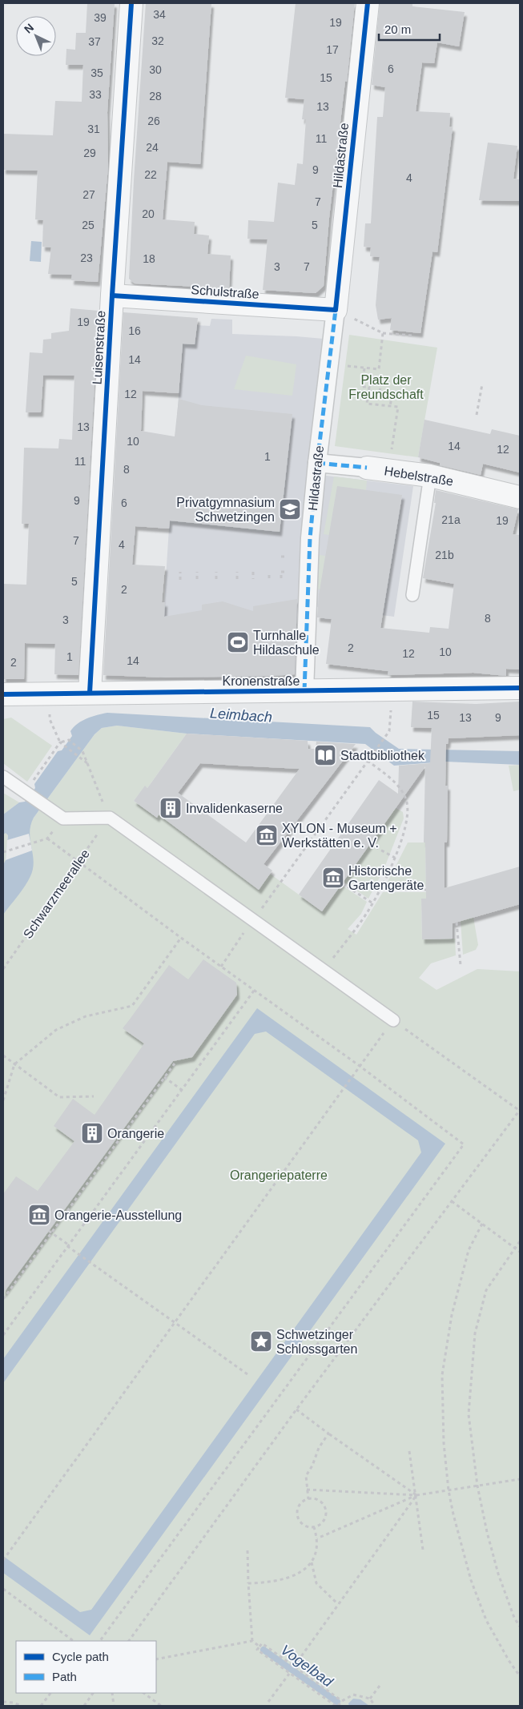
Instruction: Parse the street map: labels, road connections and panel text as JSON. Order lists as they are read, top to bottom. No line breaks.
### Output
{"streets":{"street":["Hildastraße","Schulstraße","Luisenstraße","Hebelstraße","Kronenstraße"],"path":["Schwarzmeerallee"]},"crossings":[["Hildastraße","Schulstraße"],["Hildastraße","Hebelstraße"],["Hildastraße","Kronenstraße"],["Schulstraße","Luisenstraße"],["Luisenstraße","Kronenstraße"]],"water":["Leimbach","Vogelbad"],"parks":["Platz der Freundschaft","Orangeriepaterre"],"places":{"school or university":["Privatgymnasium Schwetzingen"],"sports":["Turnhalle Hildaschule"],"library":["Stadtbibliothek"],"building":["Invalidenkaserne","Orangerie"],"museum":["XYLON - Museum + Werkstätten e. V.","Historische Gartengeräte","Orangerie-Ausstellung"],"place":["Schwetzinger Schlossgarten"]},"house_numbers":["34","39","19","32","37","17","6","30","35","15","33","28","13","26","31","11","24","29","9","22","4","27","7","20","25","5","23","18","3","7","19","16","14","12","13","10","14","12","1","11","8","9","6","21a","19","7","4","21b","5","2","8","3","2","10","12","1","14","2","15","13","9"],"legend":["Cycle path","Path"],"scale_bar":"20 m","north":"top left"}
